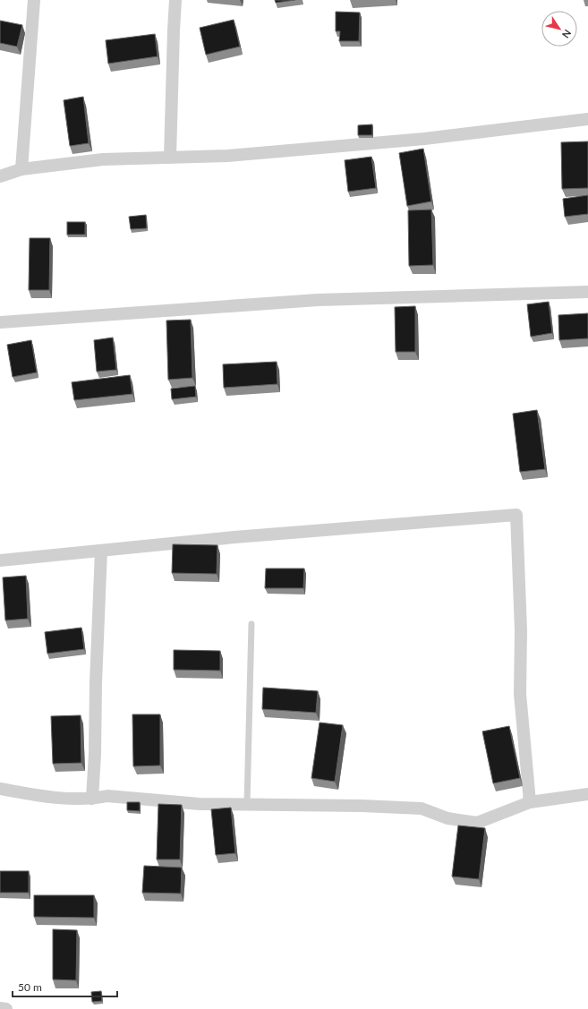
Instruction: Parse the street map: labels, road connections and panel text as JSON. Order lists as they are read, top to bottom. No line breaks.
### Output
{"scale_bar":"50 m","north":"bottom right"}
